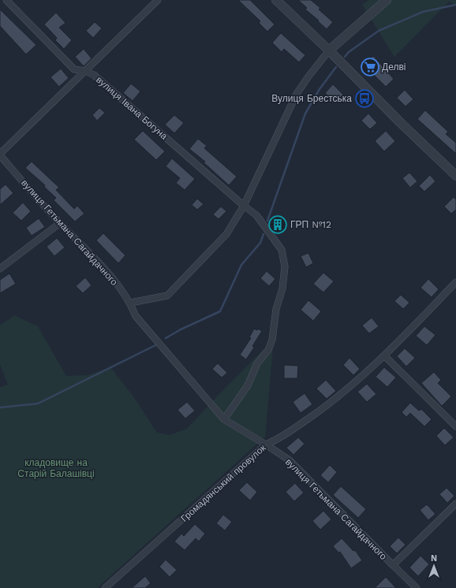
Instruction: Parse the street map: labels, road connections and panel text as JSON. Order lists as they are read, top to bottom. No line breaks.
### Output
{"streets":{"street":["вулиця Івана Богуна","вулиця Гетьмана Сагайдачного","Громадянський провулок"]},"crossings":[["вулиця Гетьмана Сагайдачного","Громадянський провулок"]],"parks":["кладовище на Старій Балашівці"],"places":{"supermarket":["Делві"],"bus stop":["Вулиця Брестська"],"building":["ГРП №12"]},"north":"top"}
